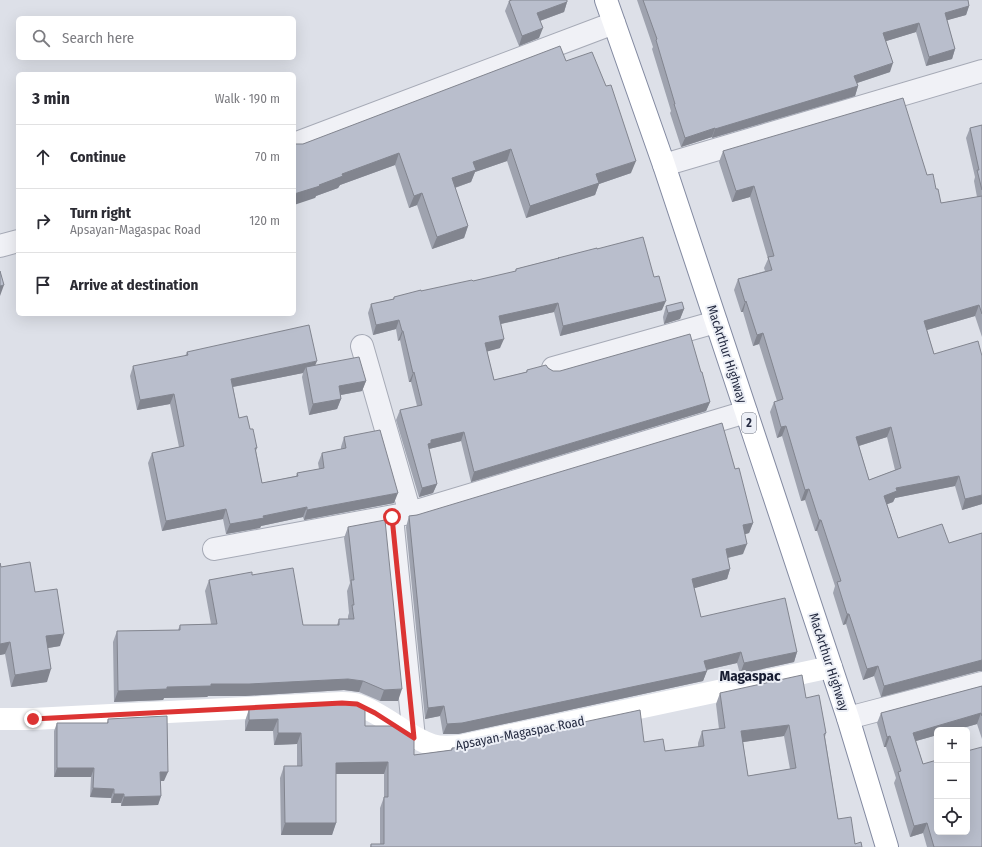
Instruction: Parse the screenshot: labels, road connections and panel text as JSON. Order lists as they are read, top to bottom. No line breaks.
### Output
{"streets":{"main road":["MacArthur Highway","2","Apsayan-Magaspac Road"]},"crossings":[["MacArthur Highway","Apsayan-Magaspac Road"]],"districts":["Magaspac"],"page":{"search":"Search here","heading":["3 min","Walk · 190 m"],"list":[["Continue","70 m"],["Turn right","Apsayan-Magaspac Road","120 m"],"Arrive at destination"],"map_buttons":["+","−"]}}
